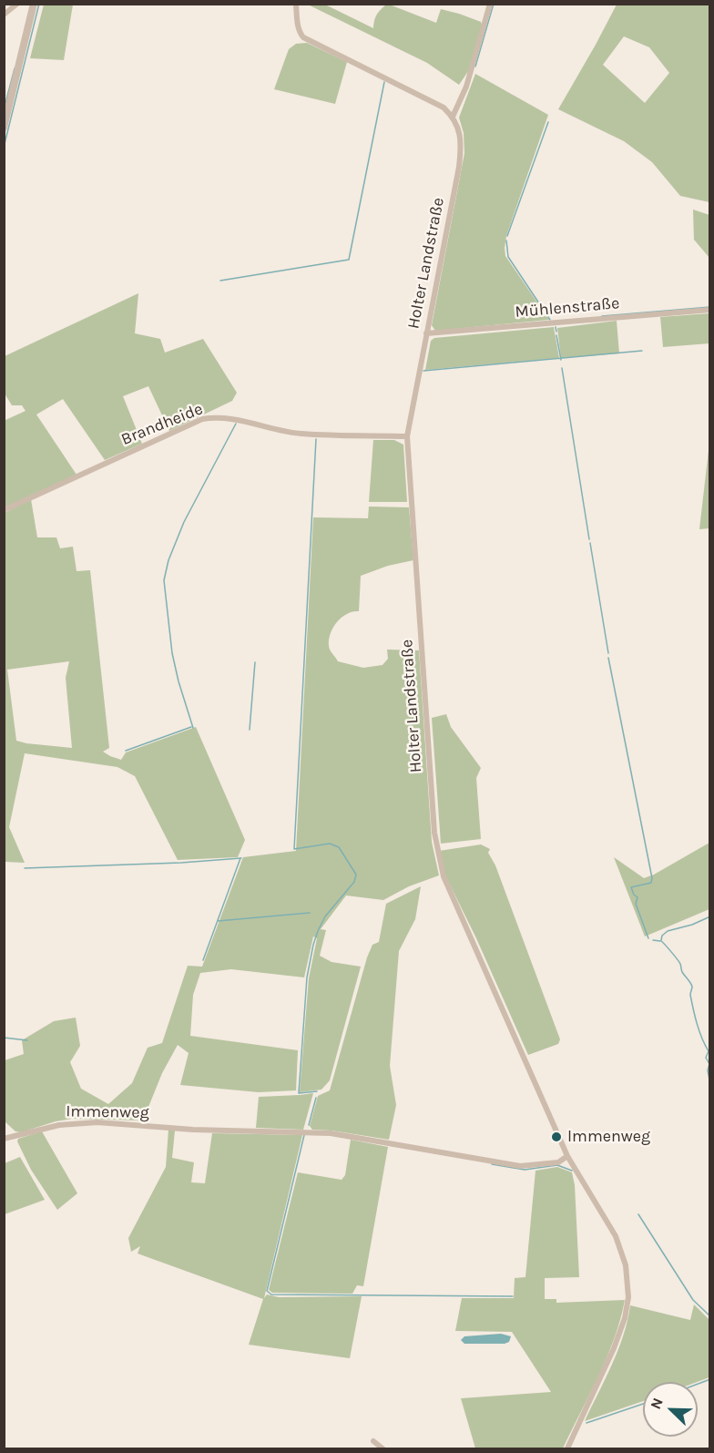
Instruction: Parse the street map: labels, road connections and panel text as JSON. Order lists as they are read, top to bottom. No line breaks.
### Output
{"streets":{"street":["Holter Landstraße","Mühlenstraße","Brandheide","Immenweg"]},"crossings":[["Holter Landstraße","Mühlenstraße"],["Holter Landstraße","Brandheide"],["Holter Landstraße","Immenweg"]],"places":["Immenweg"],"north":"top left"}
